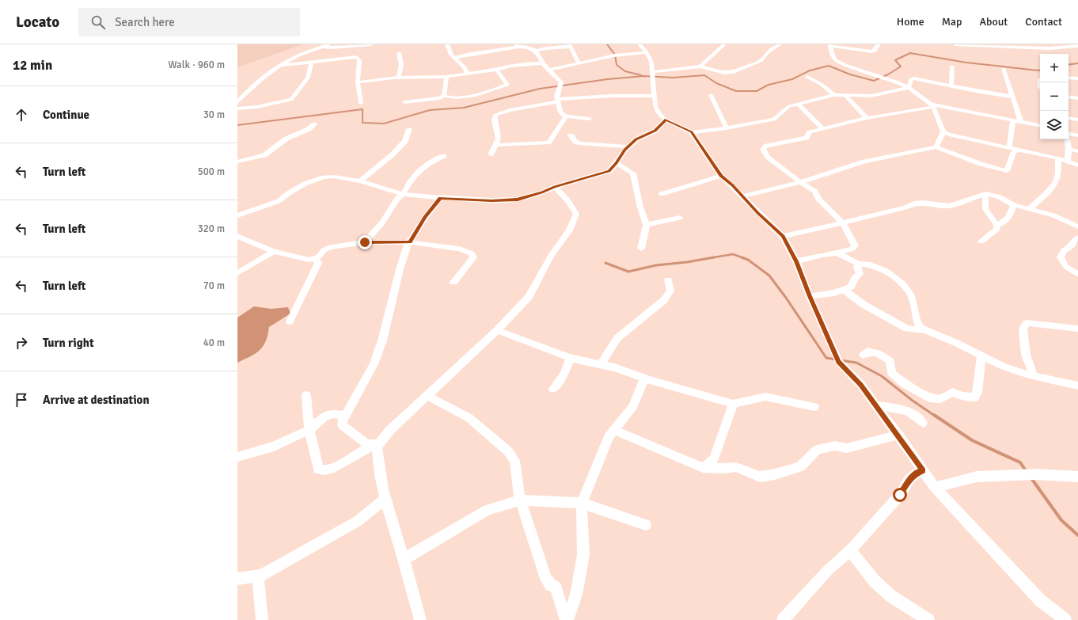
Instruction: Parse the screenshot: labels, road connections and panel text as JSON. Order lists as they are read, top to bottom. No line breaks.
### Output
{"page":{"header":"Locato","search":"Search here","nav":["Home","Map","About","Contact"],"heading":["12 min","Walk · 960 m"],"map_buttons":["+","−"],"list":[["Continue","30 m"],["Turn left","500 m"],["Turn left","320 m"],["Turn left","70 m"],["Turn right","40 m"],"Arrive at destination"]}}
